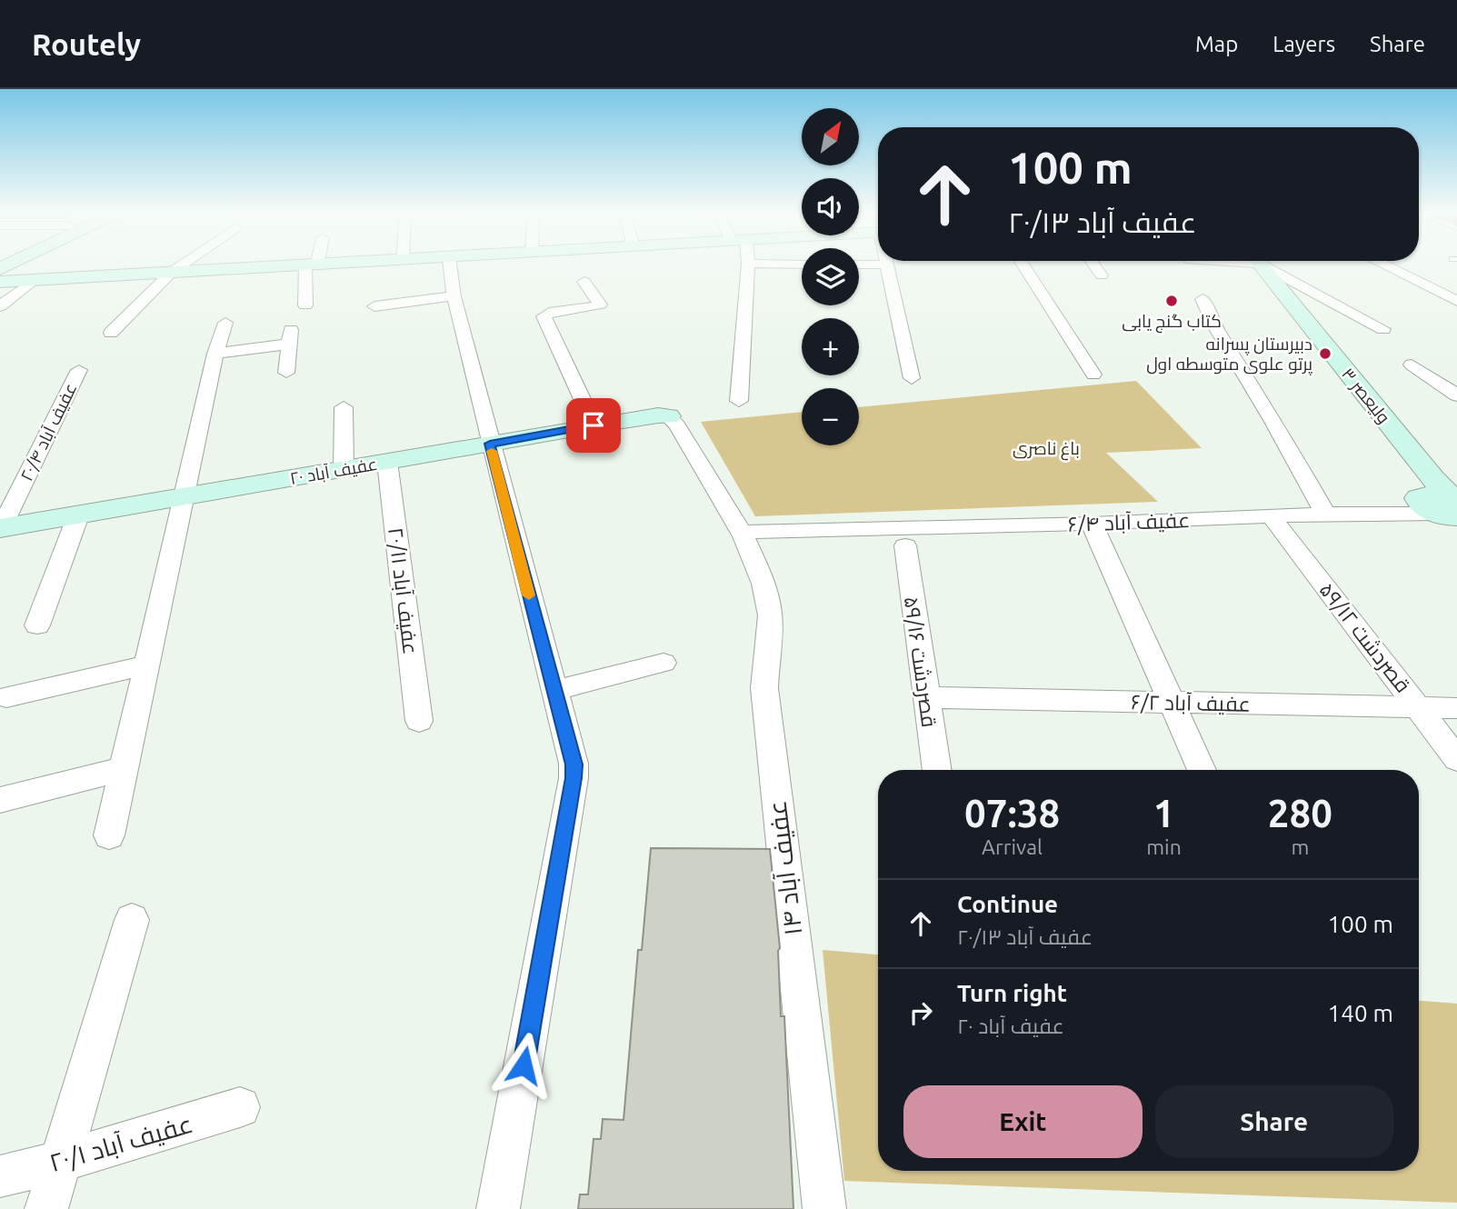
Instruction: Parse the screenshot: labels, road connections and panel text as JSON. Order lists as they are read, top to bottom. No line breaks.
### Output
{"streets":{"main road":["۳ ولیعصر","عفیف آباد ۲۰"],"street":["عفیف آباد ۲۰/۴","عفیف آباد ۶/۴","عفیف آباد ۲۰/۱۱","۵۹/۱۲ قصردشت","۵۹/۱۶ قصردشت","عفیف آباد ۶/۲","عفیف آباد ۱۴","عفیف آباد ۲۰/۱"]},"crossings":[["۳ ولیعصر","عفیف آباد ۶/۴"],["عفیف آباد ۲۰/۴","عفیف آباد ۲۰"],["عفیف آباد ۲۰","عفیف آباد ۲۰/۱۱"],["عفیف آباد ۲۰","عفیف آباد ۱۴"],["عفیف آباد ۶/۴","۵۹/۱۲ قصردشت"],["عفیف آباد ۶/۴","۵۹/۱۶ قصردشت"],["عفیف آباد ۶/۴","عفیف آباد ۱۴"],["۵۹/۱۲ قصردشت","عفیف آباد ۶/۲"],["۵۹/۱۶ قصردشت","عفیف آباد ۶/۲"]],"parks":["باغ ناصری"],"places":["کتاب گنج یابی","دبیرستان پسرانه پرتو علوی متوسطه اول"],"north":"top right","page":{"header":"Routely","nav":["Map","Layers","Share"],"map_buttons":["+","−"],"turn":["100 m","عفیف آباد ۲۰/۱۳"],"eta":["07:38","Arrival","1","min","280","m"],"list":[{"name":"Continue","note":"عفیف آباد ۲۰/۱۳","value":"100 m"},{"name":"Turn right","note":"عفیف آباد ۲۰","value":"140 m"}],"buttons":["Exit","Share"]}}
